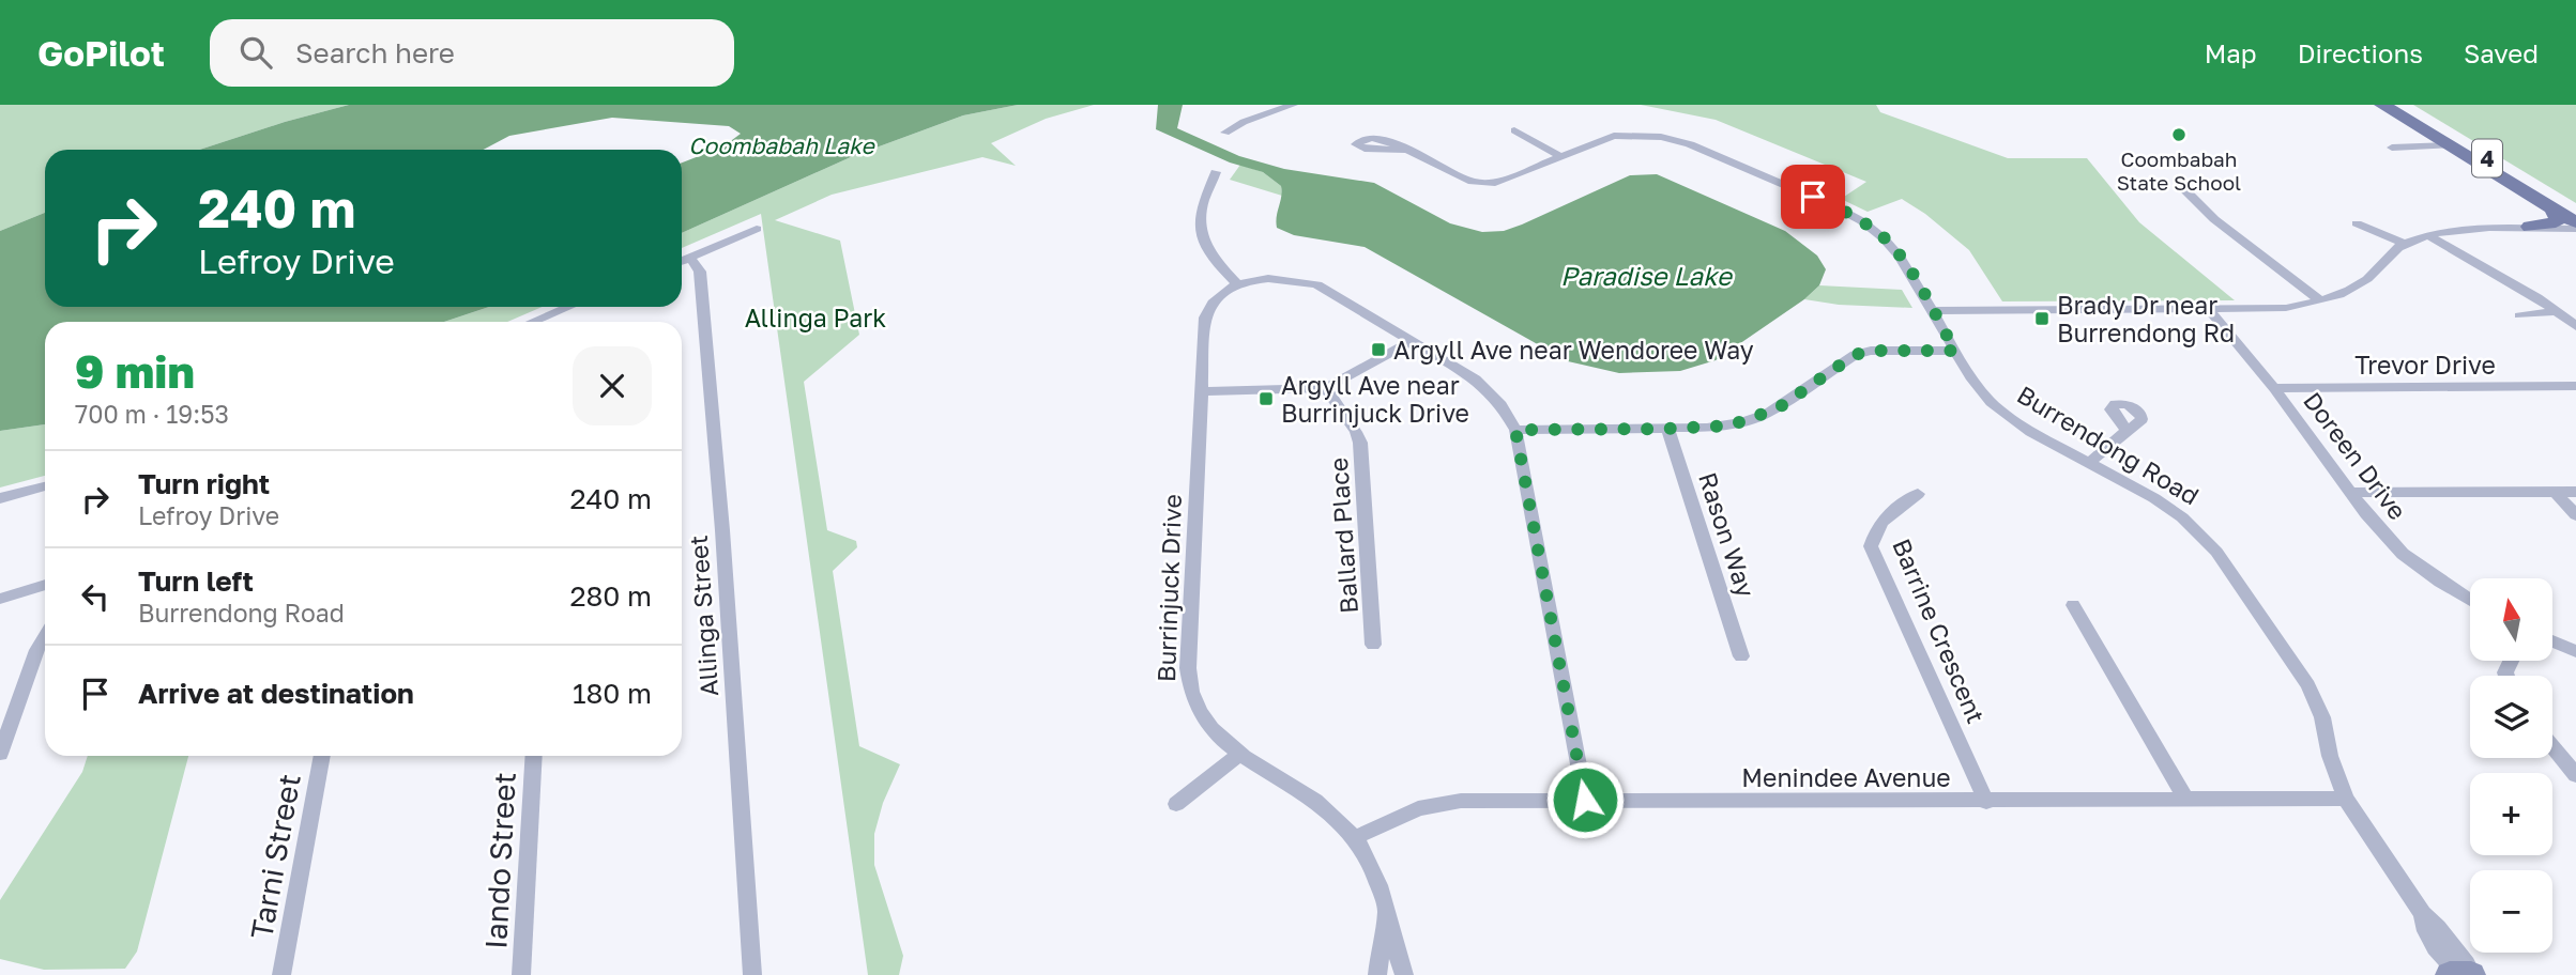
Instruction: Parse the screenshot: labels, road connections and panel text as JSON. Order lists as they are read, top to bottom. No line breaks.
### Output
{"streets":{"main road":["4"],"street":["Trevor Drive","Burrendong Road","Doreen Drive","Rason Way","Ballard Place","Burrinjuck Drive","Allinga Street","Barrine Crescent","Menindee Avenue","Tarni Street","Iando Street"]},"crossings":[["Trevor Drive","Doreen Drive"],["Burrendong Road","Menindee Avenue"],["Burrinjuck Drive","Menindee Avenue"],["Barrine Crescent","Menindee Avenue"]],"water":["Coombabah Lake","Paradise Lake"],"parks":["Allinga Park"],"places":{"other":["Coombabah State School"],"transit":["Brady Dr near Burrendong Rd","Argyll Ave near Wendoree Way","Argyll Ave near Burrinjuck Drive"]},"north":"top","page":{"header":"GoPilot","search":"Search here","nav":["Map","Directions","Saved"],"turn":["240 m","Lefroy Drive"],"heading":["9 min","700 m · 19:53"],"list":[{"name":"Turn right","note":"Lefroy Drive","value":"240 m"},{"name":"Turn left","note":"Burrendong Road","value":"280 m"},{"name":"Arrive at destination","value":"180 m"}],"map_buttons":["+","−"]}}
